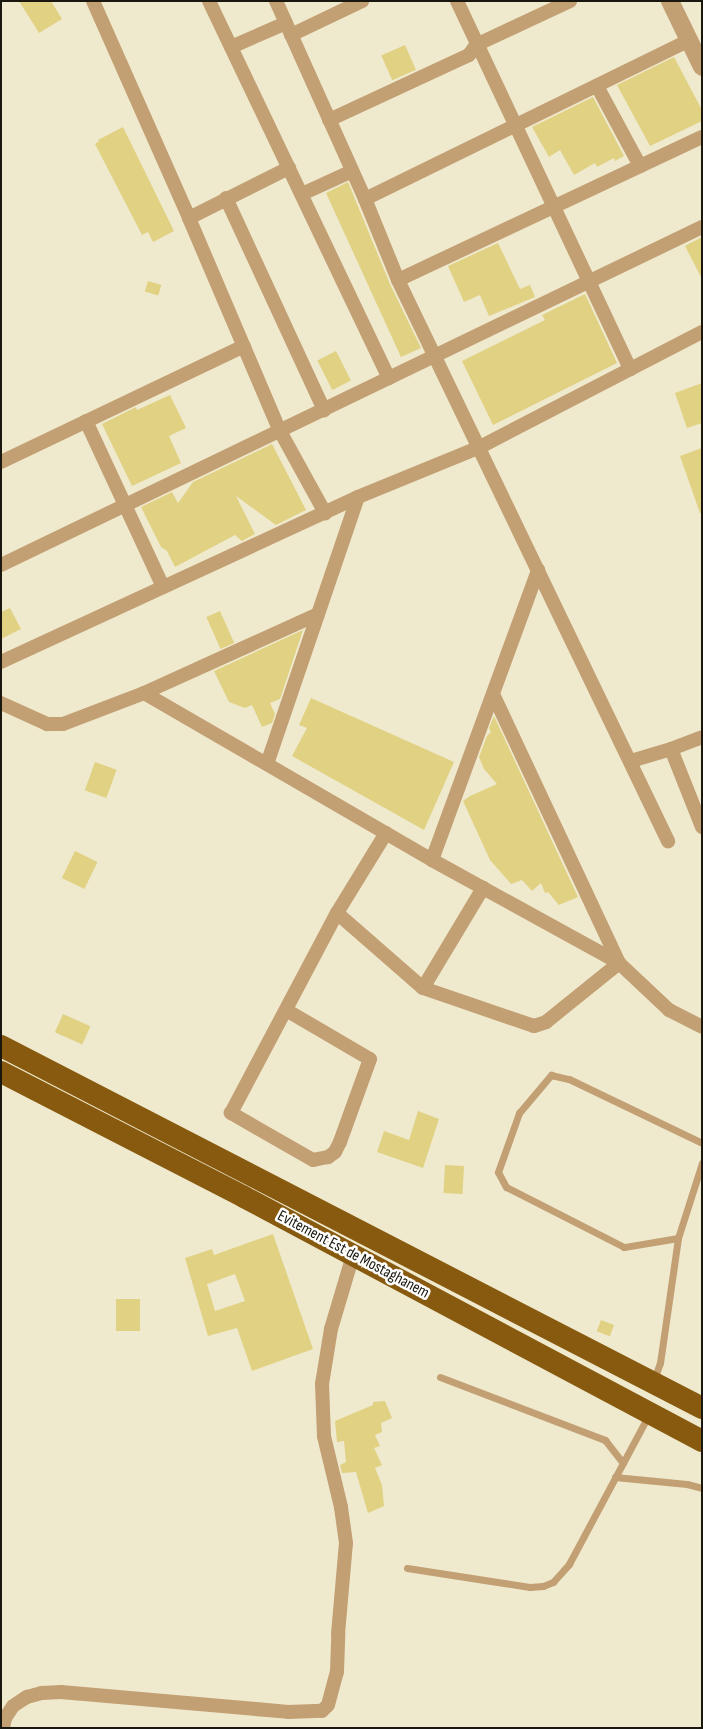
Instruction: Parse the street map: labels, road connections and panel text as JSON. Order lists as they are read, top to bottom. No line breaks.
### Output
{"streets":{"highway":["Evitement Est de Mostaghanem"]}}
